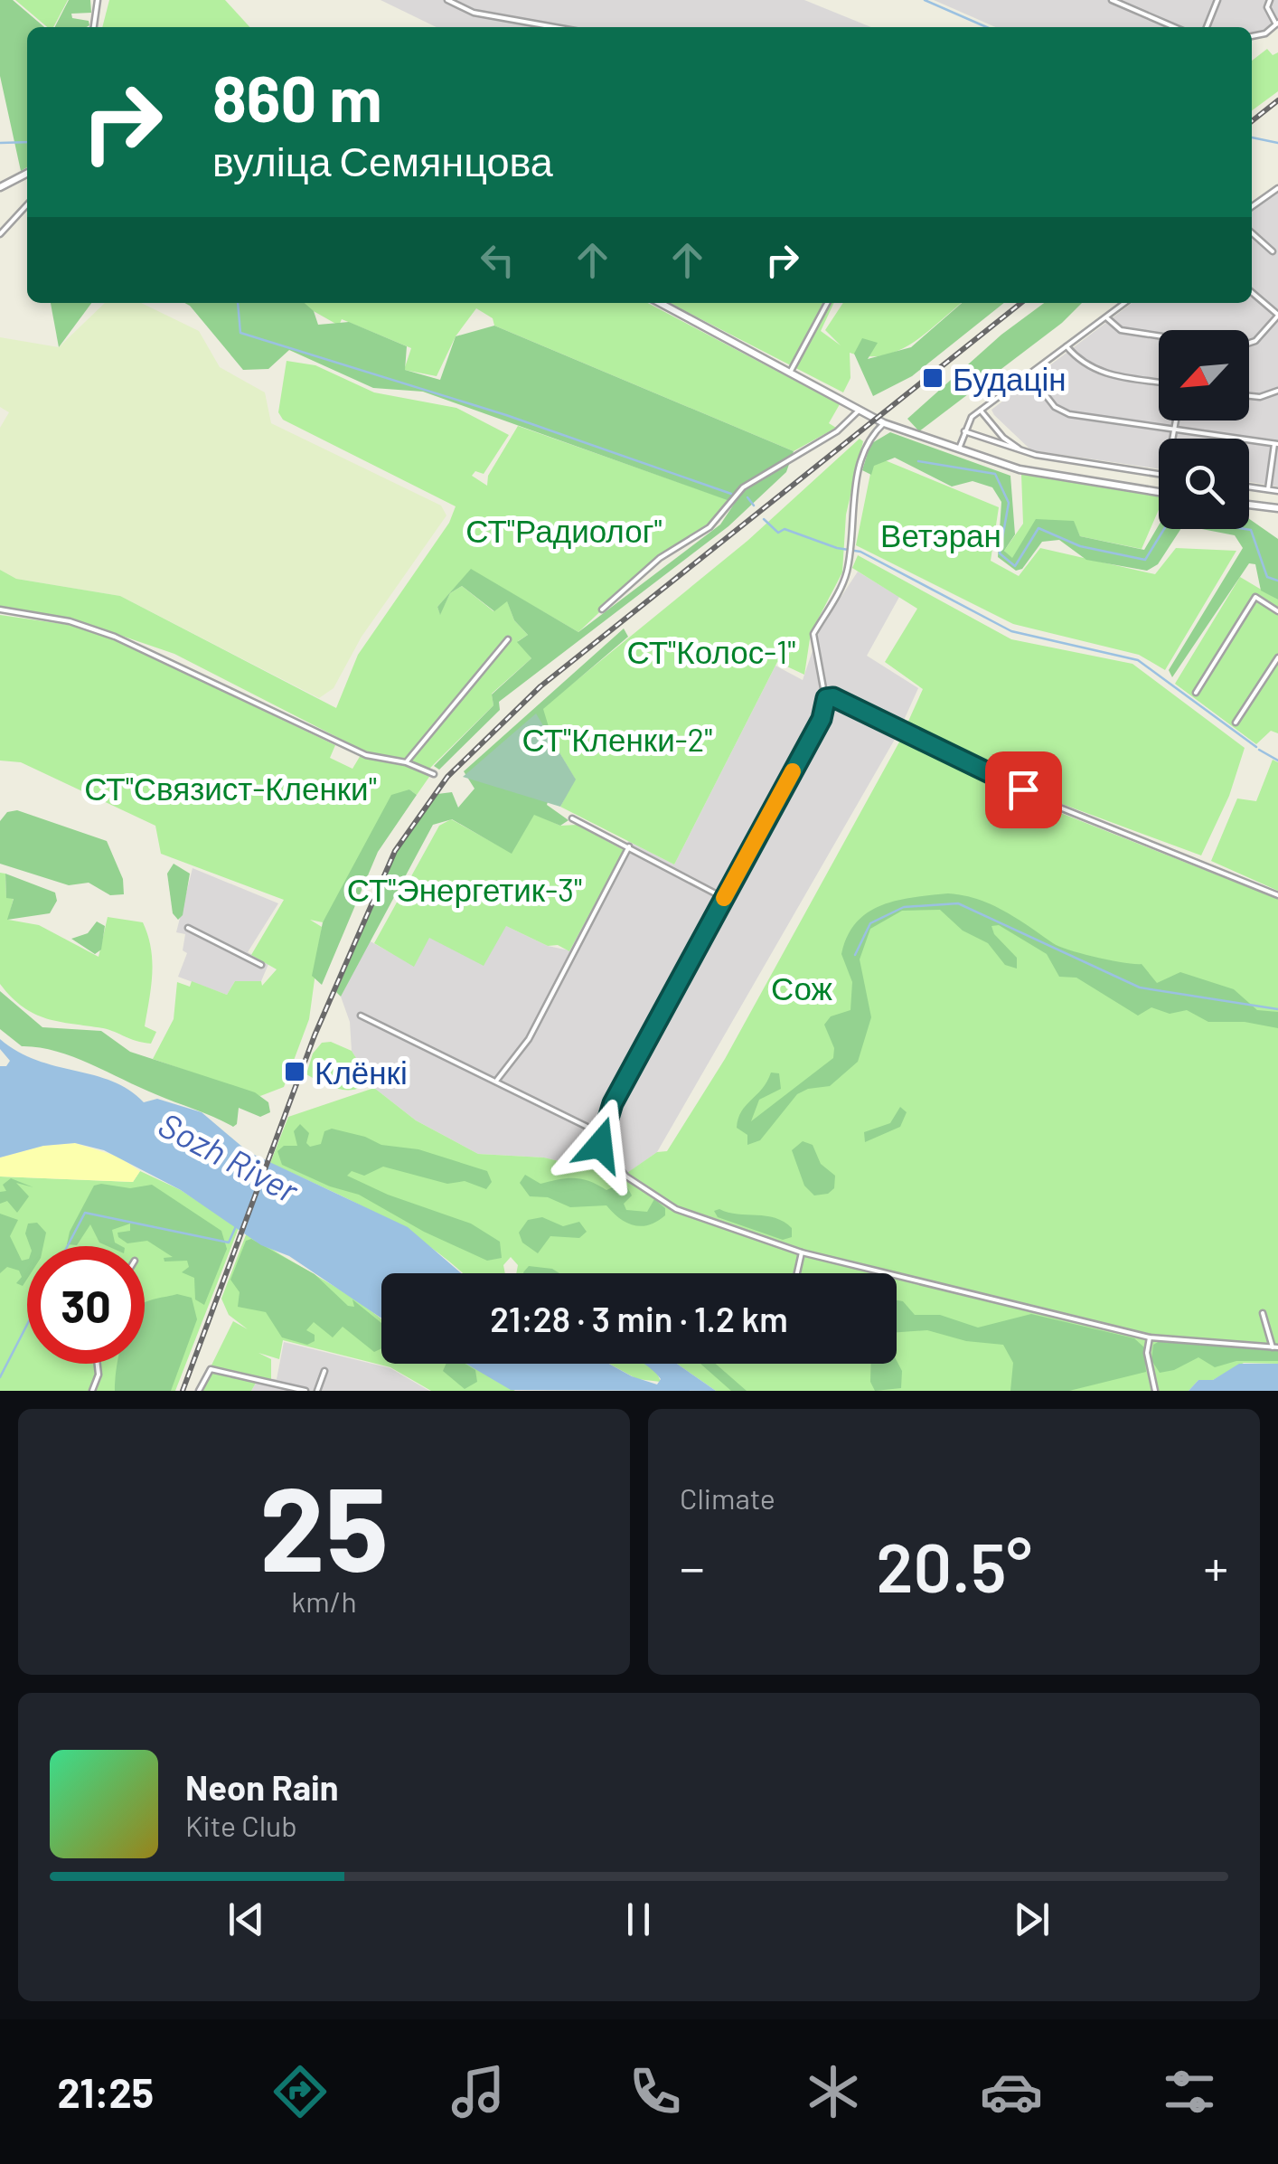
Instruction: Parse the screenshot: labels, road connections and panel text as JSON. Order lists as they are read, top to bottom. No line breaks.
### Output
{"water":["Sozh River"],"parks":["СТ\"Радиолог\"","Ветэран","СТ\"Колос-1\"","СТ\"Кленки-2\"","СТ\"Связист-Кленки\"","СТ\"Энергетик-3\"","Сож"],"places":{"transit":["Будацін","Клёнкі"]},"north":"bottom left","page":{"turn":["860 m","вуліца Семянцова"],"limit":"30","trip":"21:28 · 3 min · 1.2 km","tile":[["25","km/h"],"Climate"],"heat":["−","20.5°","+"],"song":["Neon Rain","Kite Club"],"tabs":"21:25"}}
